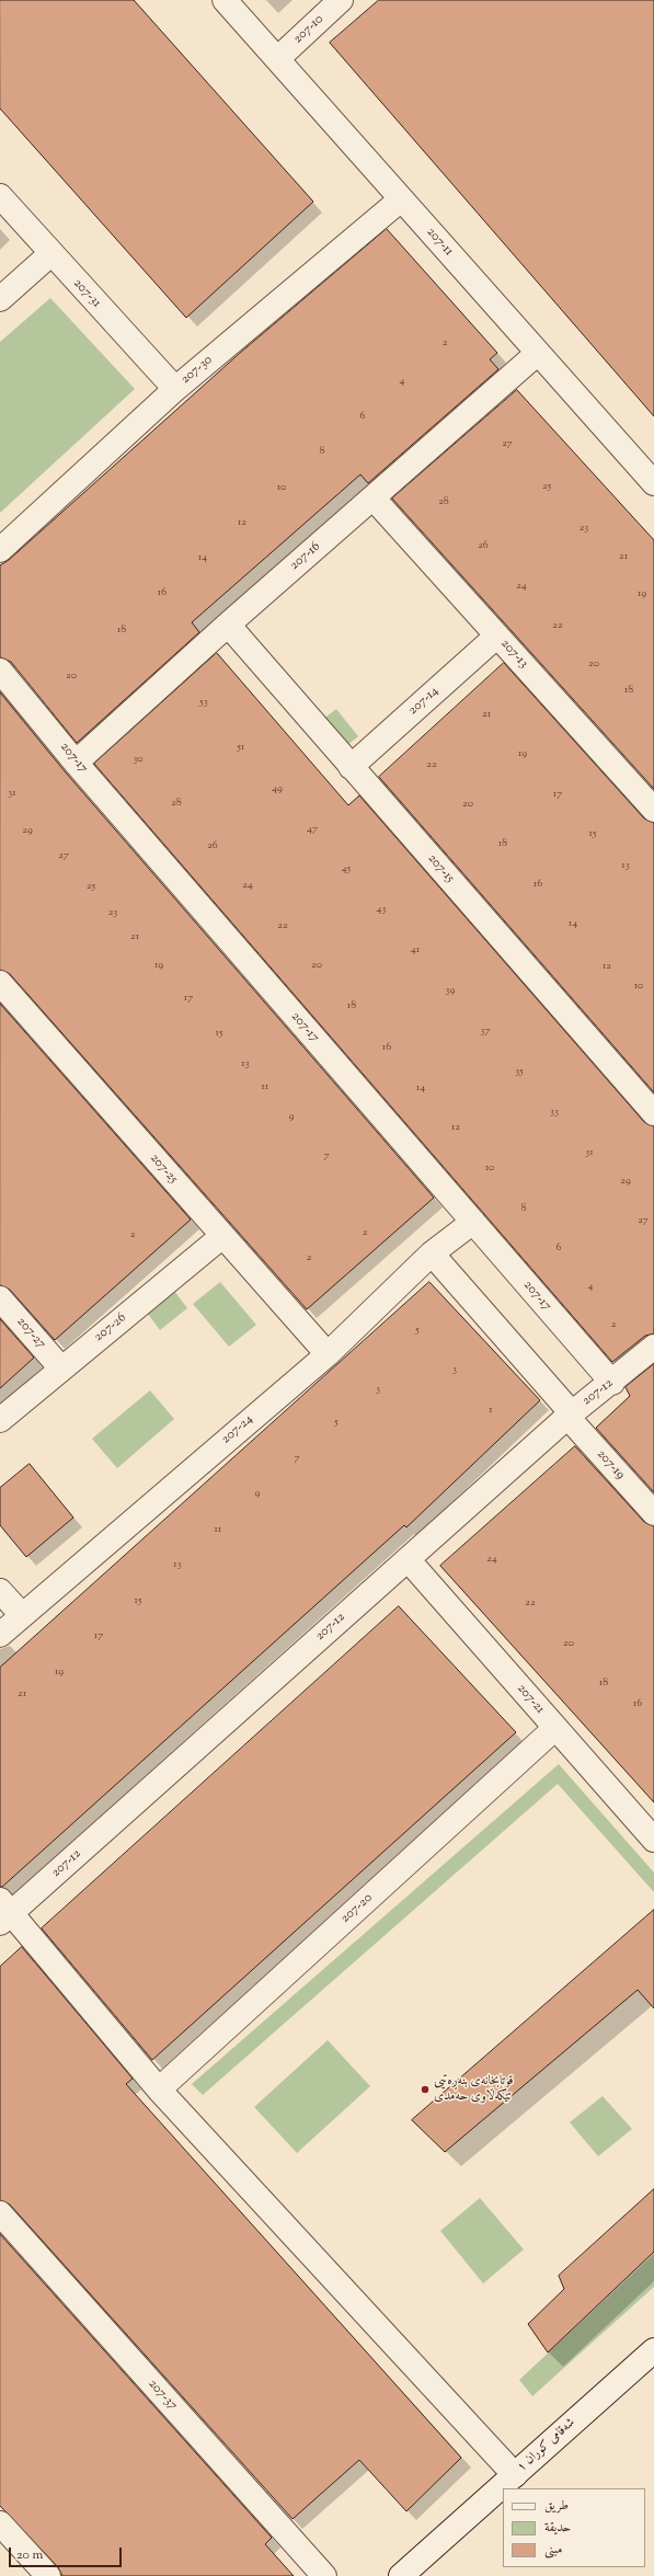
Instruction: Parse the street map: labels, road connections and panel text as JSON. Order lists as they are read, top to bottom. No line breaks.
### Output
{"streets":{"street":["207-10","207-11","207-31","207-30","207-16","207-13","207-14","207-17","207-15","207-25","207-26","207-27","207-12","207-24","207-19","207-21","207-20","207-37","شەقامی کوران ١"]},"crossings":[["207-10","207-11"],["207-11","207-30"],["207-11","207-16"],["207-31","207-30"],["207-16","207-13"],["207-16","207-17"],["207-16","207-15"],["207-13","207-14"],["207-14","207-15"],["207-17","207-12"],["207-17","207-24"],["207-25","207-26"],["207-25","207-24"],["207-26","207-27"],["207-12","207-19"],["207-12","207-21"],["207-21","207-20"]],"places":["قوتابخانەی بنەڕەتیی تێکەڵاوی حەمدی"],"house_numbers":["2","4","6","27","8","25","10","28","12","23","26","21","14","24","16","19","22","18","20","20","18","53","21","51","19","30","22","49","31","17","28","20","47","29","15","18","26","27","13","45","16","24","25","43","23","14","22","21","41","19","20","12","10","39","17","18","37","15","16","13","35","11","14","33","9","12","31","7","10","29","8","27","2","2","6","2","4","2","5","3","3","1","5","7","9","11","24","13","15","22","17","20","19","18","21","16"],"legend":["طريق","حديقة","مبنى"],"scale_bar":"20 m"}
